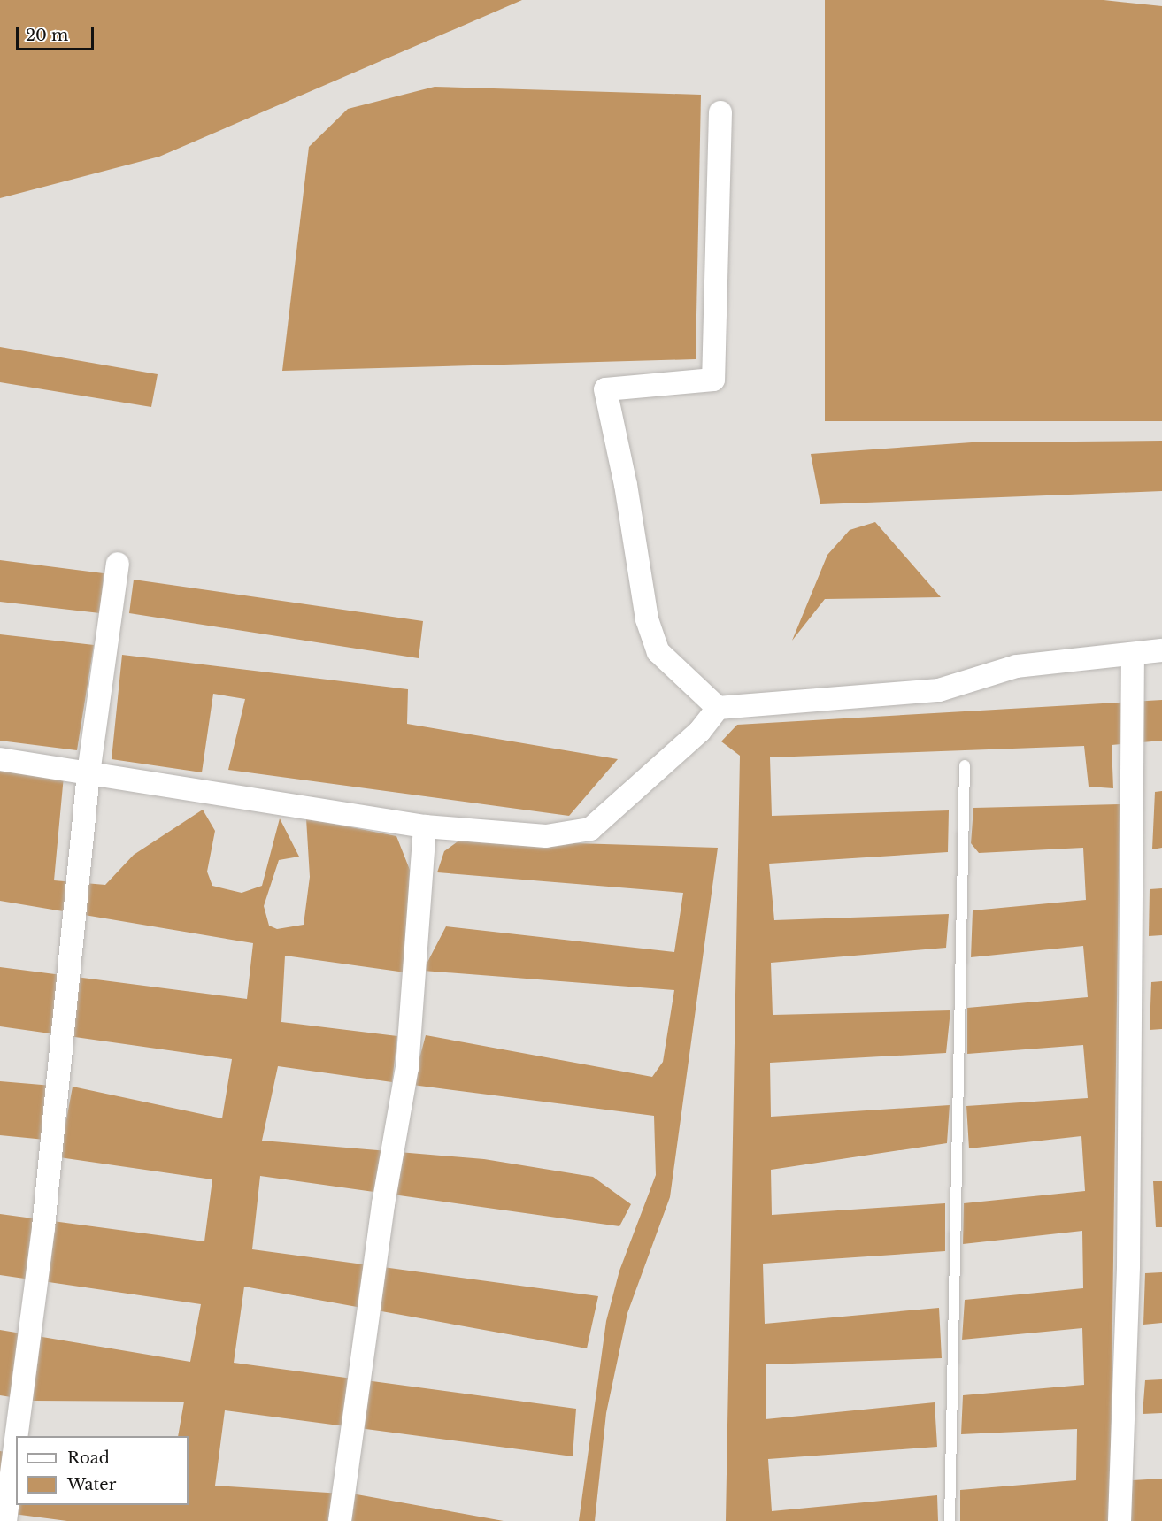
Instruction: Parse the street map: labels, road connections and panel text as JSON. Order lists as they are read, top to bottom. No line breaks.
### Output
{"legend":["Road","Water"],"scale_bar":"20 m"}
